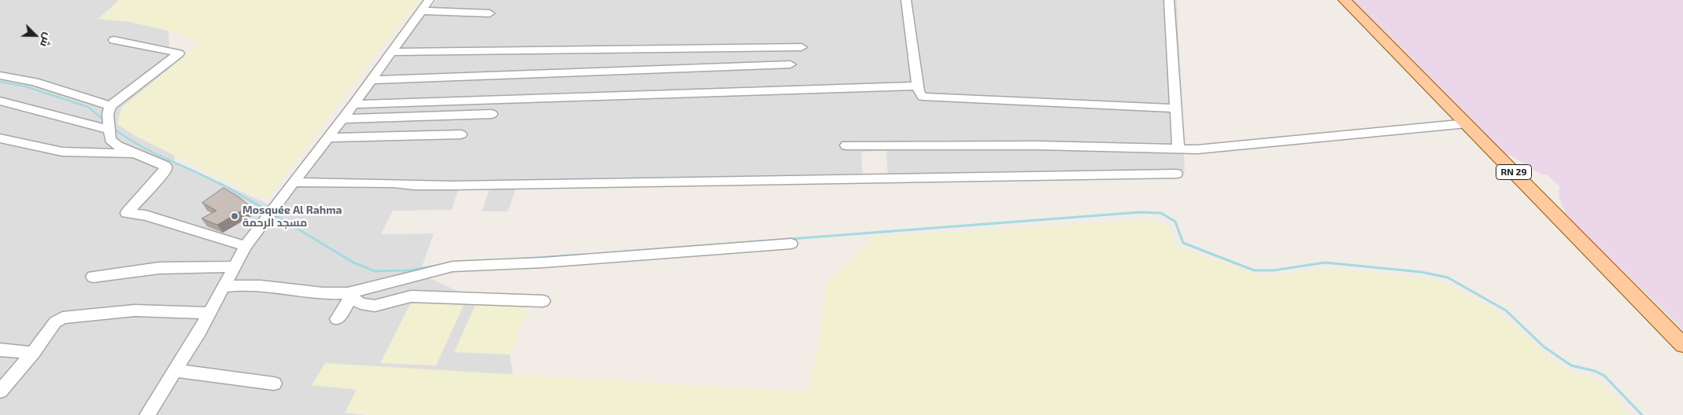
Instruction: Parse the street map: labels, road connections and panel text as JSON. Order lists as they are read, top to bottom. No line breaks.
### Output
{"streets":{"main road":["RN 29"]},"places":["Mosquée Al Rahma مسجد الرحمة"],"north":"bottom right"}
